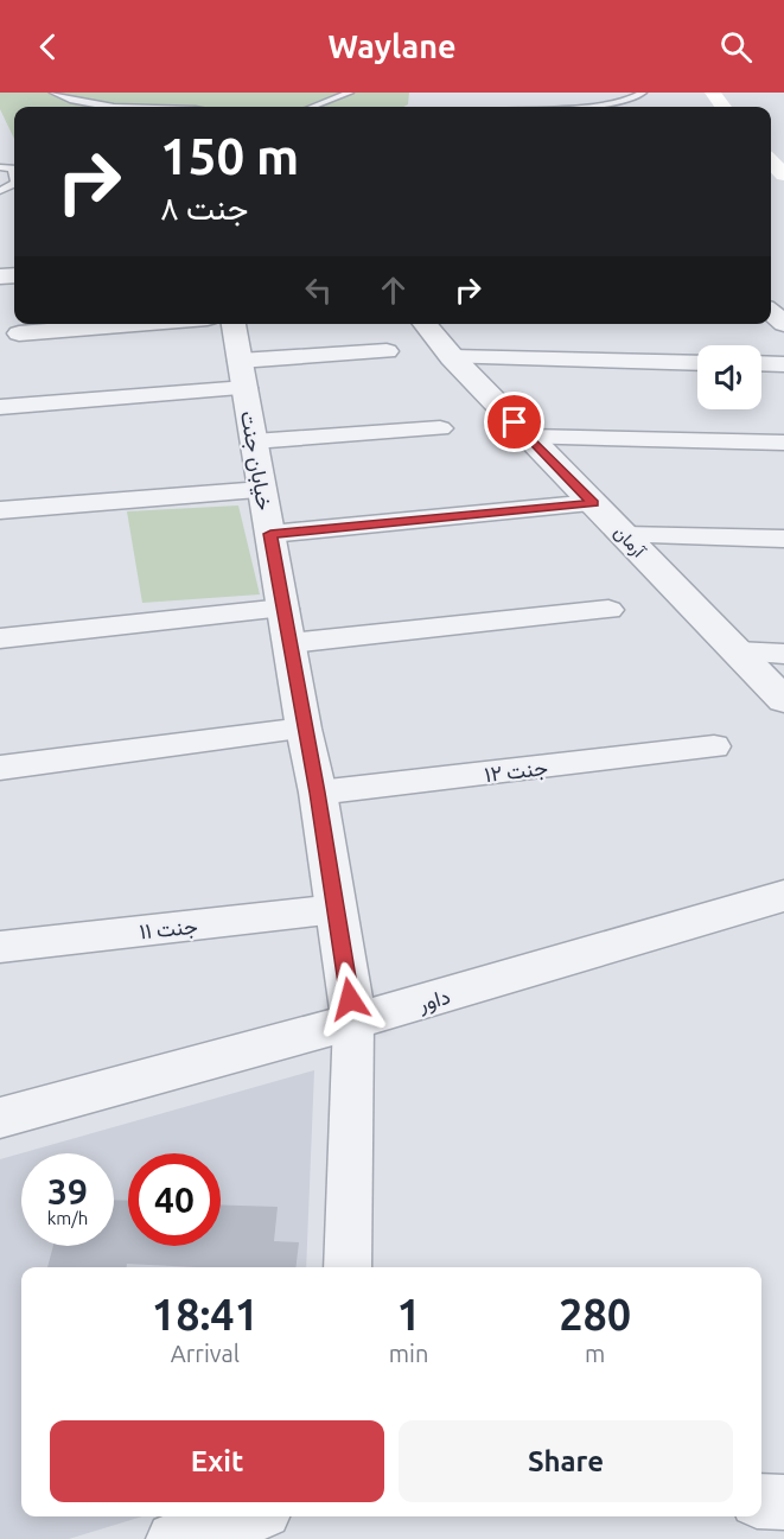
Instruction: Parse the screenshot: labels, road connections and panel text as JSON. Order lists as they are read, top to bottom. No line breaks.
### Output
{"streets":{"street":["خیابان جنت","آرمان","جنت ۱۲","جنت ۱۱","داور"]},"crossings":[["خیابان جنت","جنت ۱۲"],["خیابان جنت","جنت ۱۱"],["خیابان جنت","داور"]],"page":{"header":"Waylane","turn":["150 m","جنت ۸"],"speed":"39 km/h","limit":"40","eta":["18:41","Arrival","1","min","280","m"],"buttons":["Exit","Share"]}}
